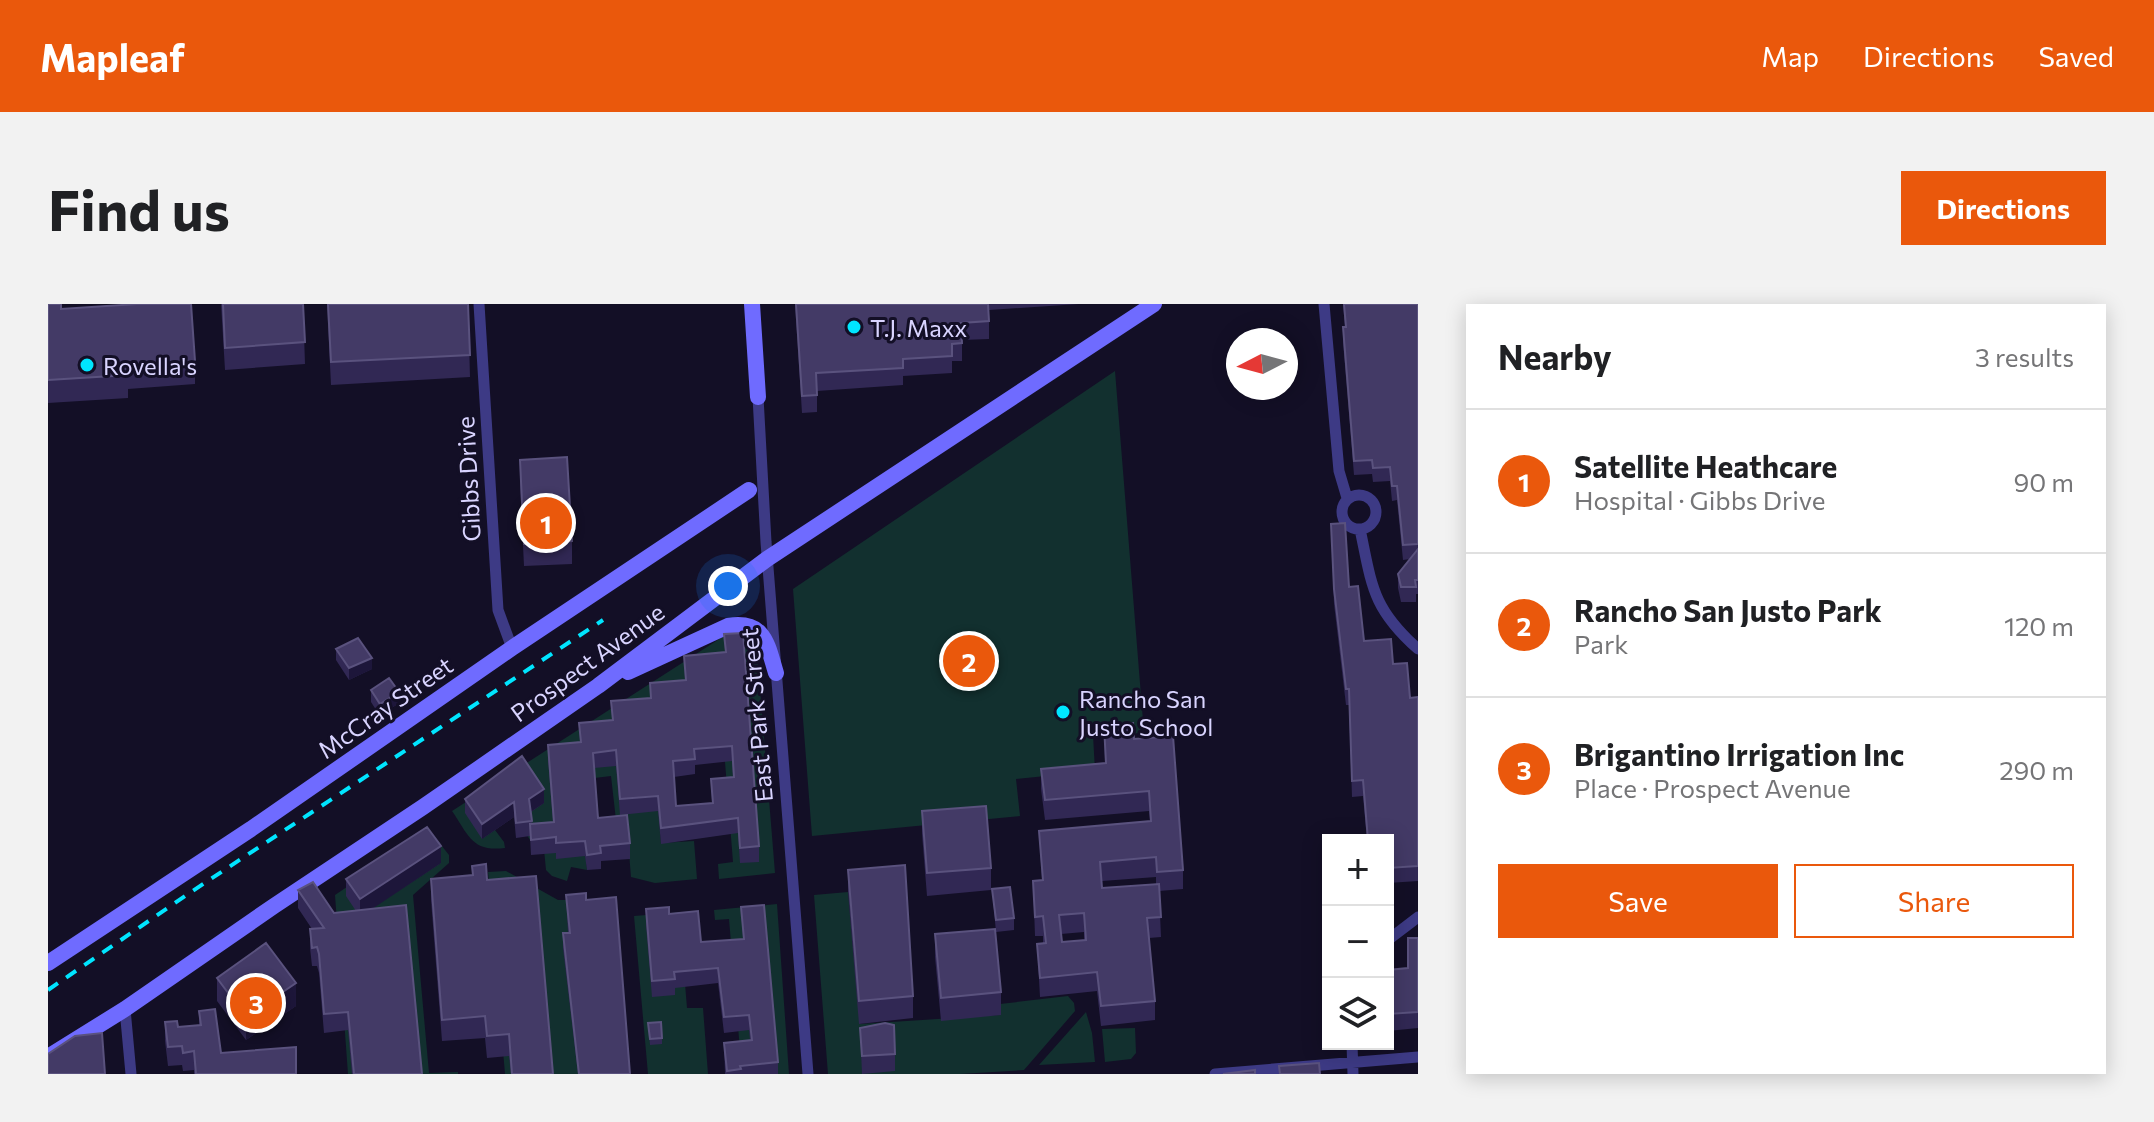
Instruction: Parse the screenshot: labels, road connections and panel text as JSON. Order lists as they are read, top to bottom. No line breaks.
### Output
{"streets":{"street":["Gibbs Drive","Prospect Avenue","McCray Street","East Park Street"]},"crossings":[["Gibbs Drive","McCray Street"],["Prospect Avenue","East Park Street"]],"places":["T.J. Maxx","Rovella's","Rancho San Justo School"],"north":"left","page":{"header":"Mapleaf","nav":["Map","Directions","Saved"],"buttons":["Directions",["Save","Share"]],"title":"Find us","heading":["Nearby","3 results"],"list":[{"mark":"1","name":"Satellite Heathcare","note":"Hospital · Gibbs Drive","value":"90 m"},{"mark":"2","name":"Rancho San Justo Park","note":"Park","value":"120 m"},{"mark":"3","name":"Brigantino Irrigation Inc","note":"Place · Prospect Avenue","value":"290 m"}],"pins":["1","2","3"],"map_buttons":["+","−"]}}
